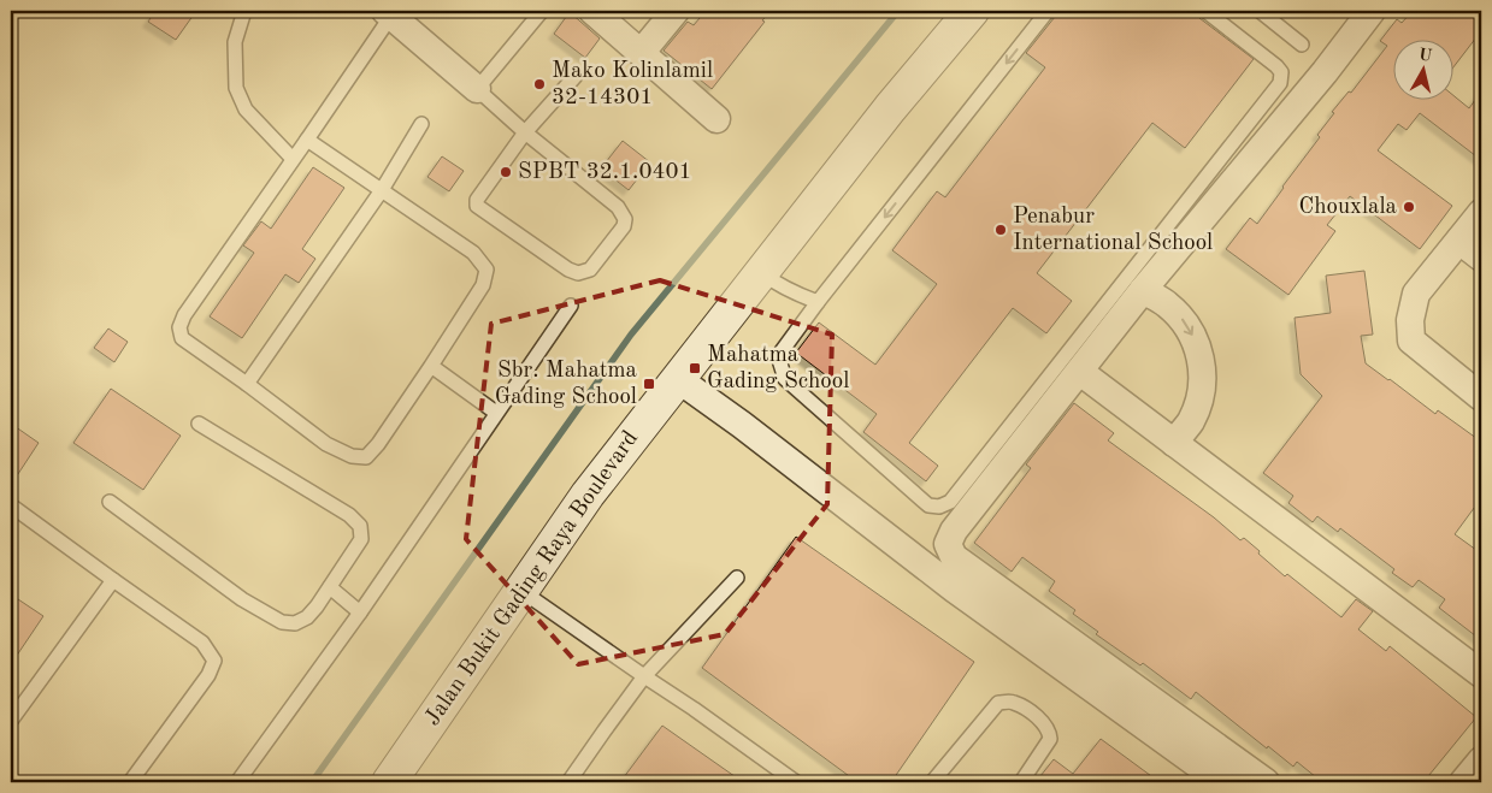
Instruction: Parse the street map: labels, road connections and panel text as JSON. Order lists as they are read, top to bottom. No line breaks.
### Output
{"streets":{"street":["Jalan Bukit Gading Raya Boulevard"]},"places":{"other":["Mako Kolinlamil 32-14301","SPBT 32.1.0401","Chouxlala","Penabur International School"],"transit":["Mahatma Gading School","Sbr. Mahatma Gading School"]},"north":"top"}
